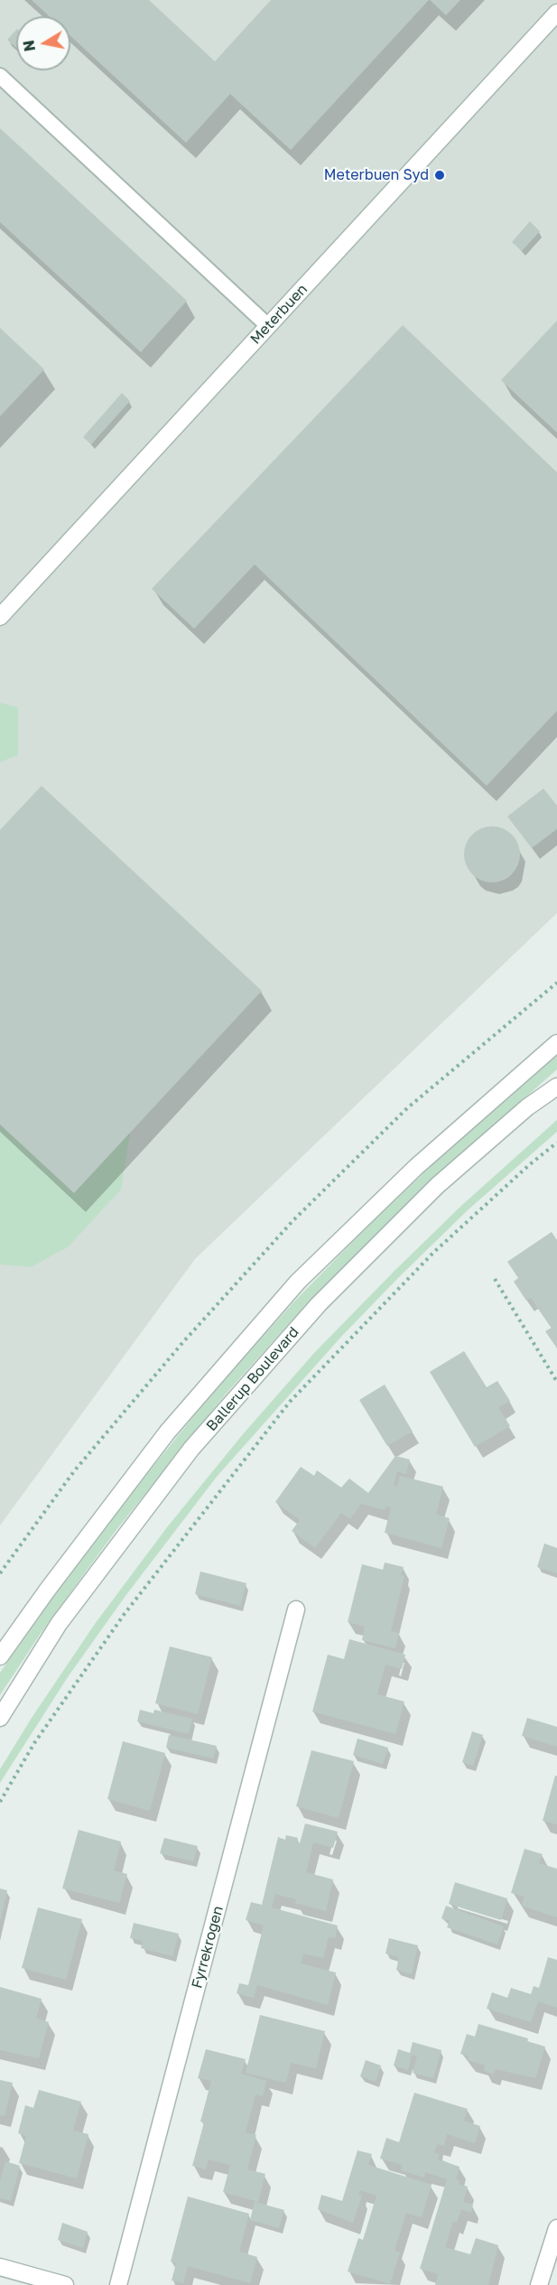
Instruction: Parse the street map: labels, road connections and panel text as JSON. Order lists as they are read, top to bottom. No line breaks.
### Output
{"streets":{"street":["Meterbuen","Ballerup Boulevard","Fyrrekrogen"]},"places":["Meterbuen Syd"],"north":"left"}
